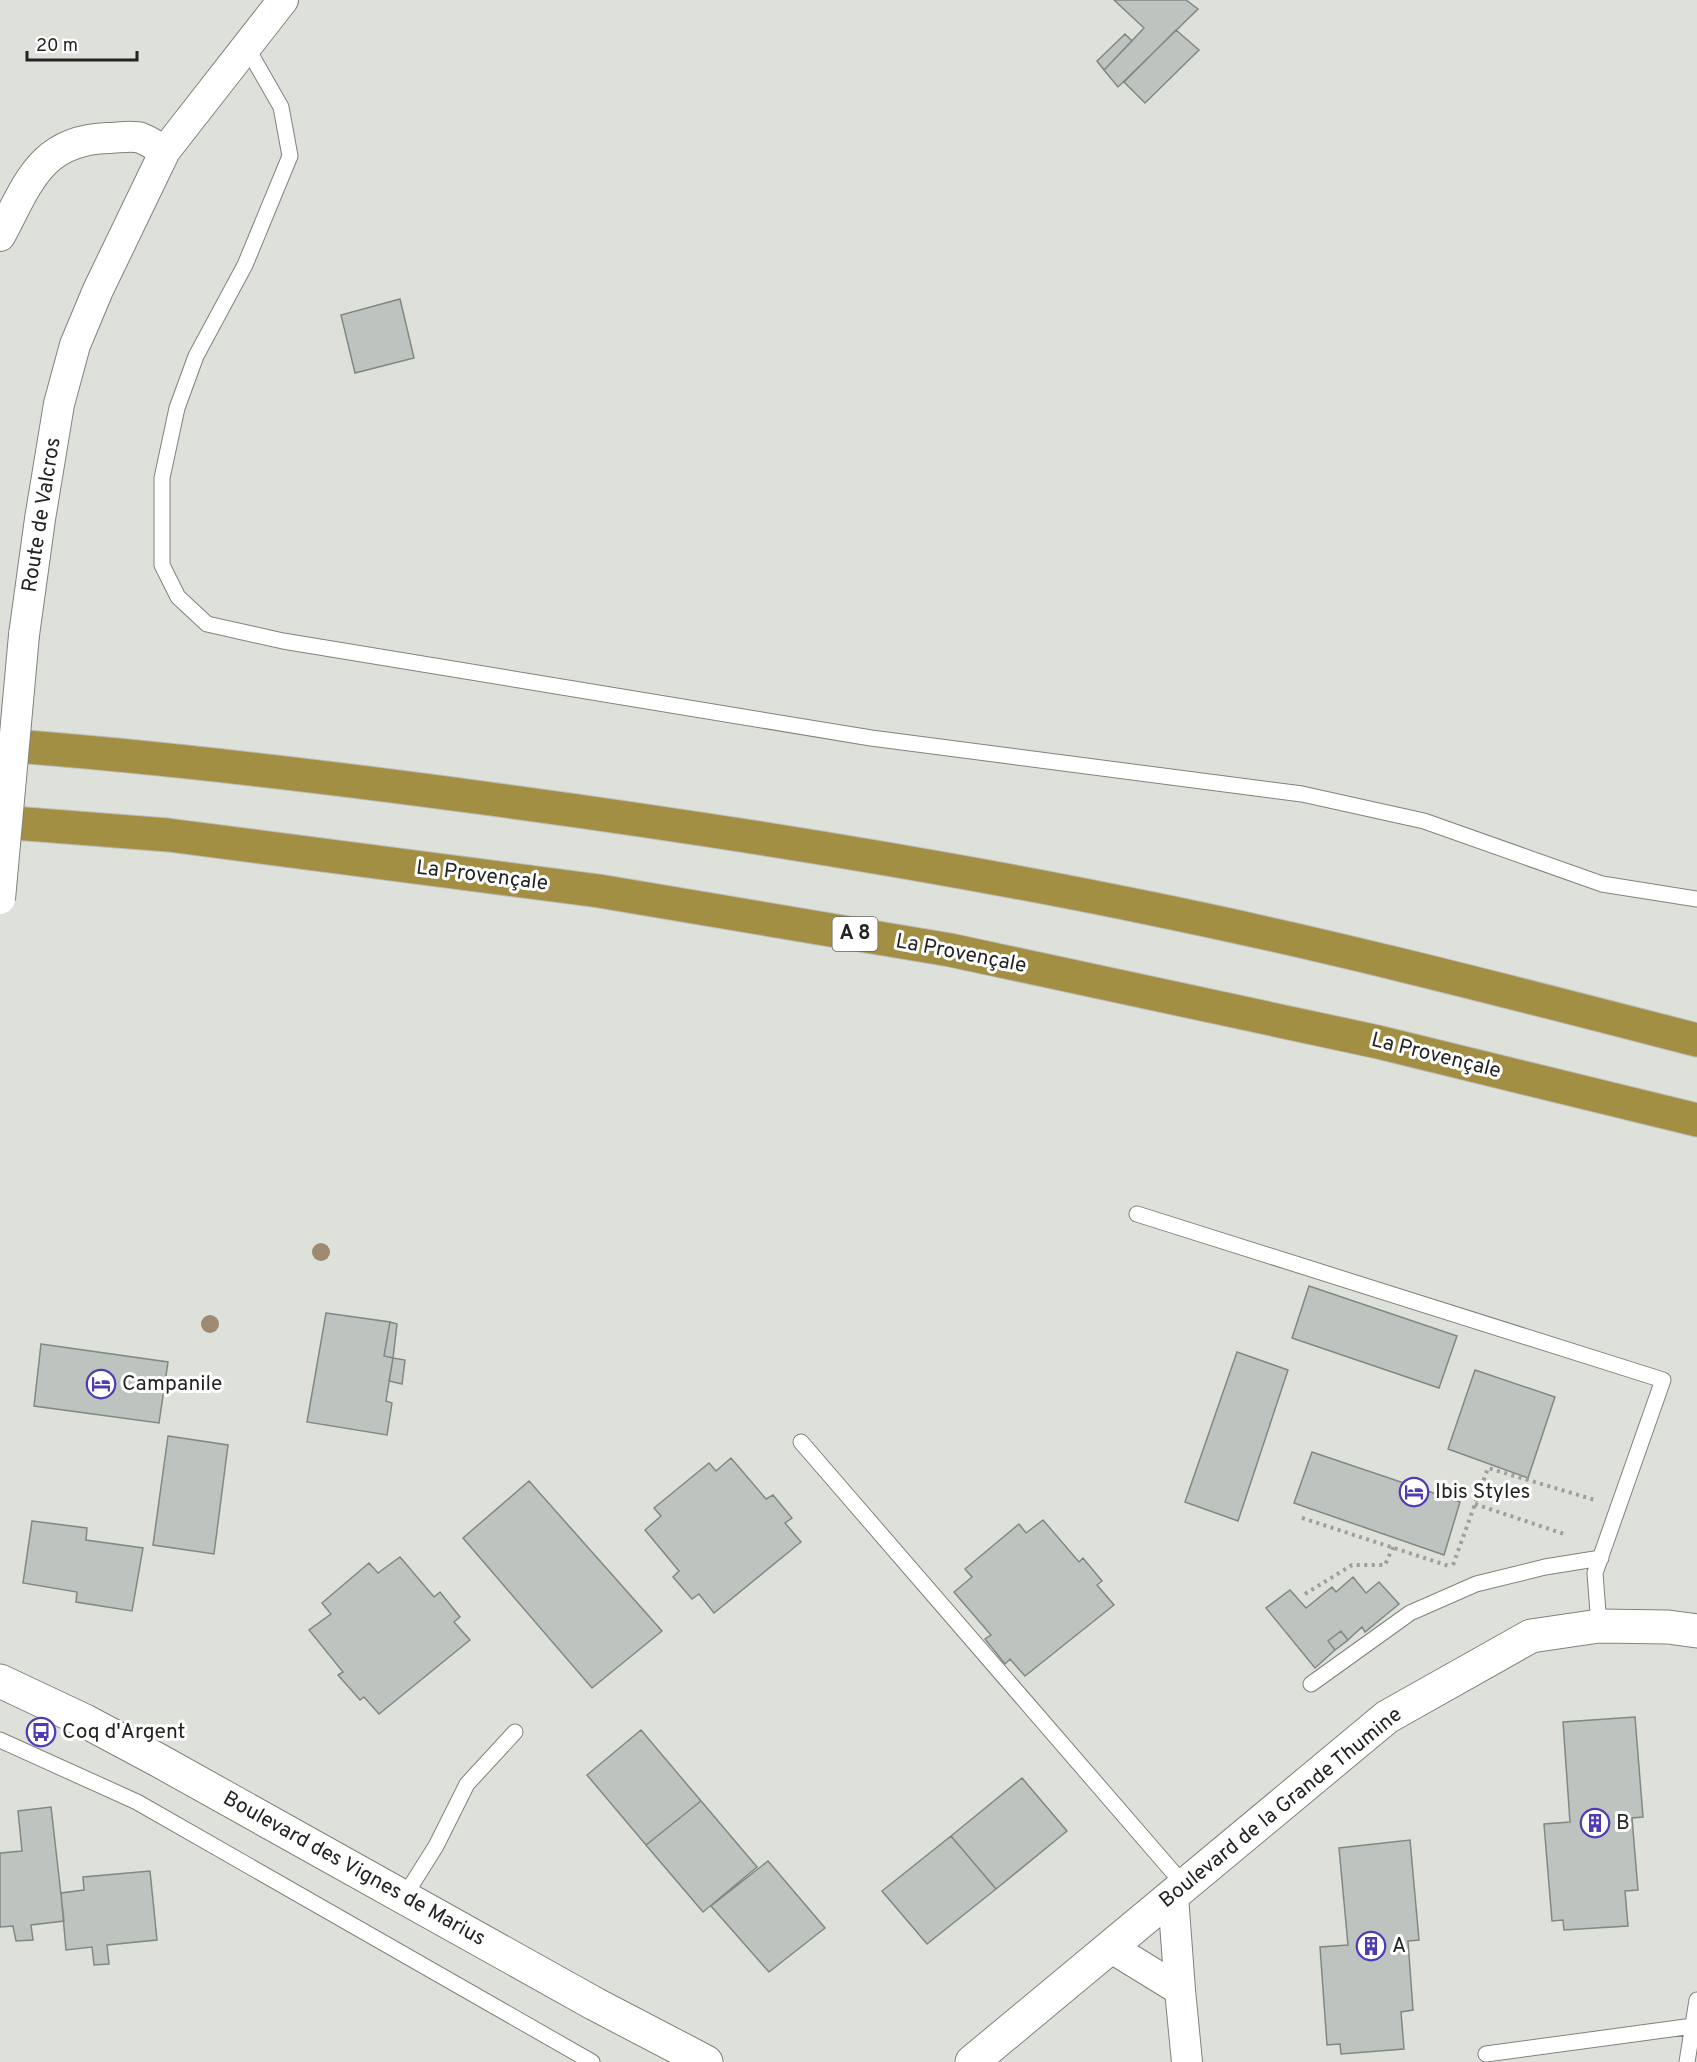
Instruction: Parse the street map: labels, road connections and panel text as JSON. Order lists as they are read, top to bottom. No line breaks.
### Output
{"streets":{"highway":["La Provençale","A 8"],"street":["Route de Valcros","Boulevard de la Grande Thumine","Boulevard des Vignes de Marius"]},"places":{"hotel":["Campanile","Ibis Styles"],"bus stop":["Coq d'Argent"],"building":["B","A"]},"scale_bar":"20 m"}
